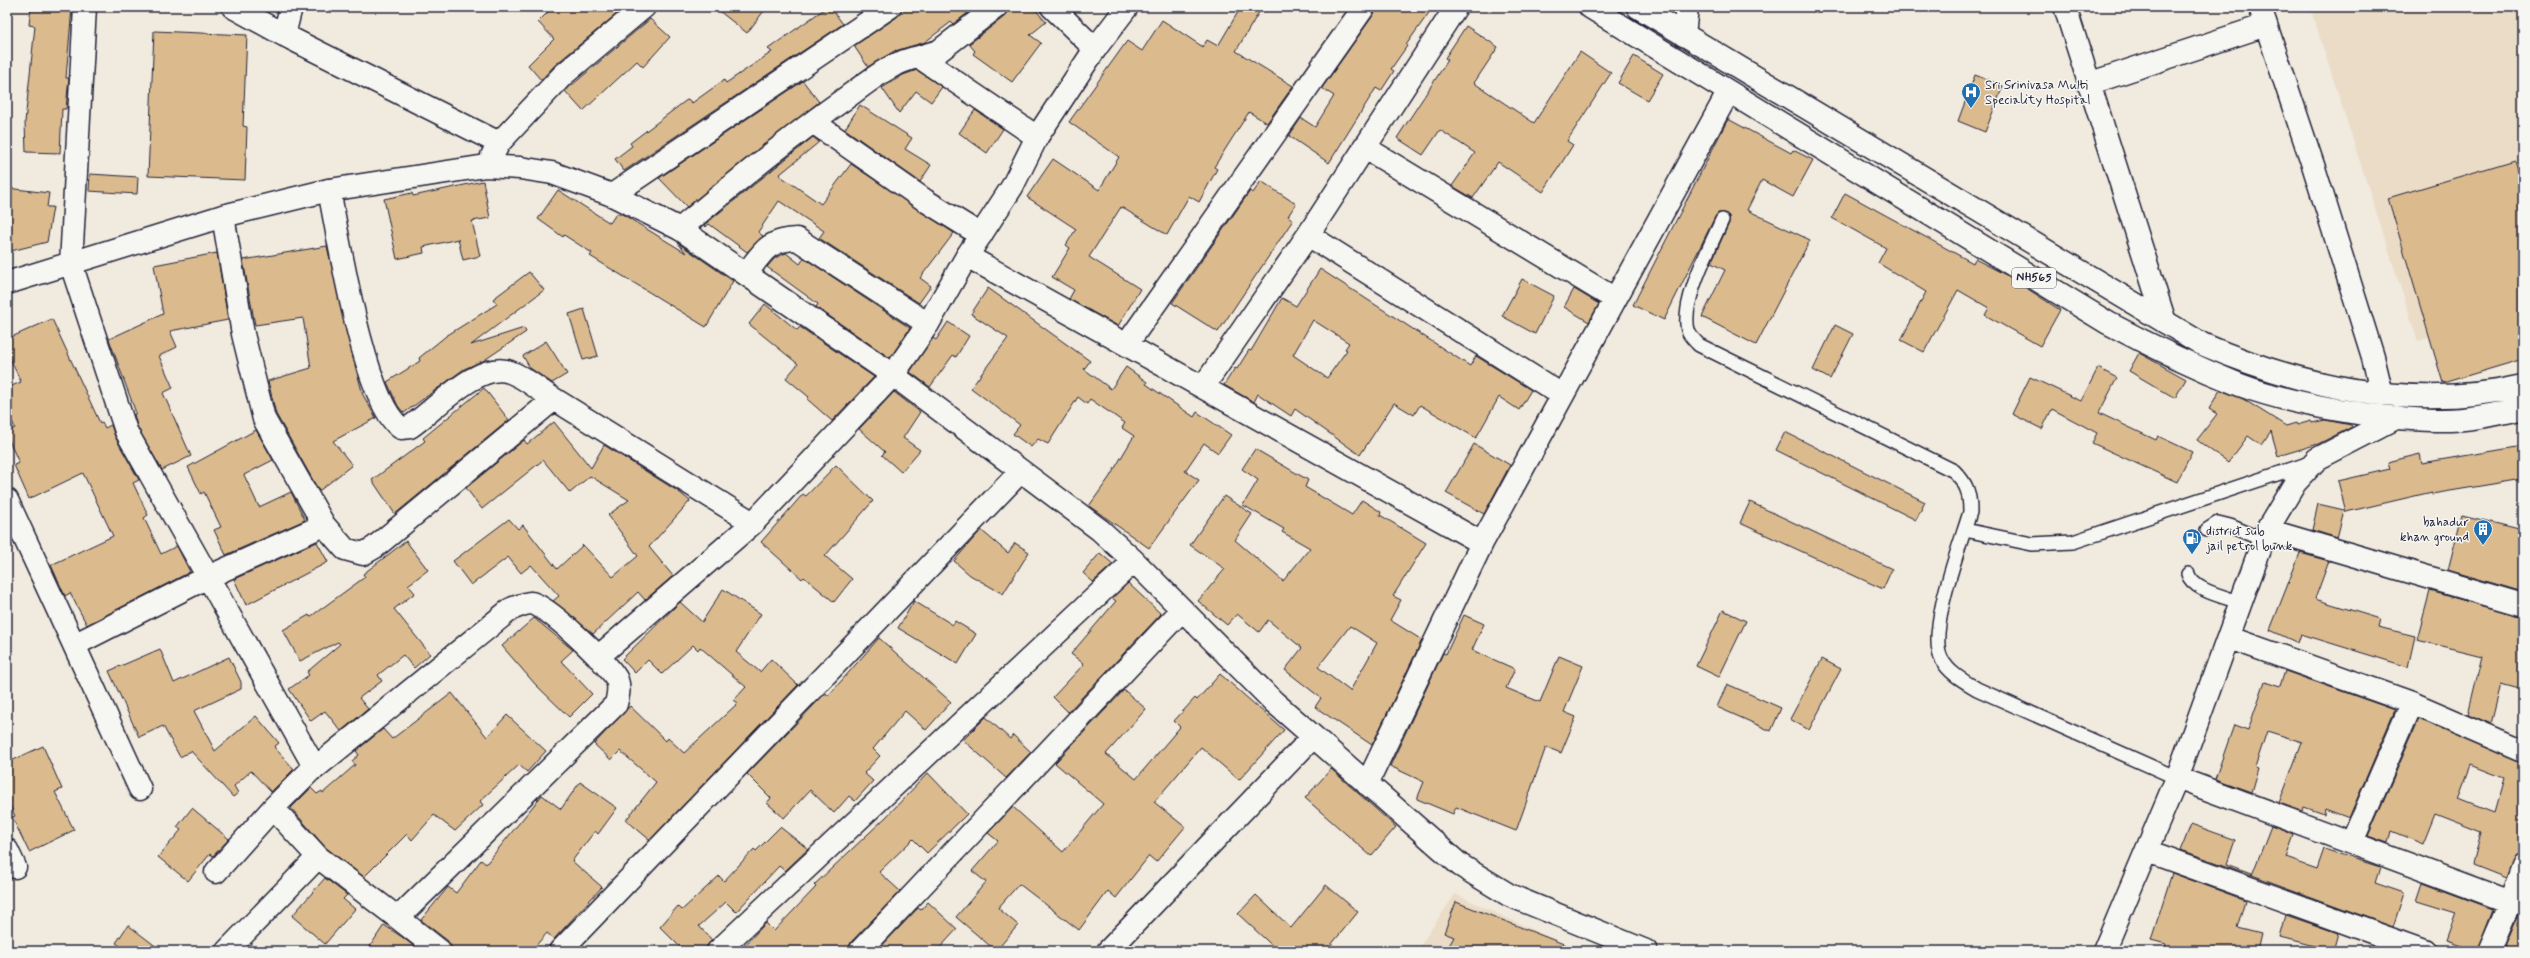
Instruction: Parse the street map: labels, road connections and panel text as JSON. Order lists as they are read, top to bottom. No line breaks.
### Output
{"streets":{"main road":["NH565"]},"places":{"hospital":["Sri Srinivasa Multi Speciality Hospital"],"building":["bahadur khan ground"],"fuel station":["district sub jail petrol bunk"]}}
